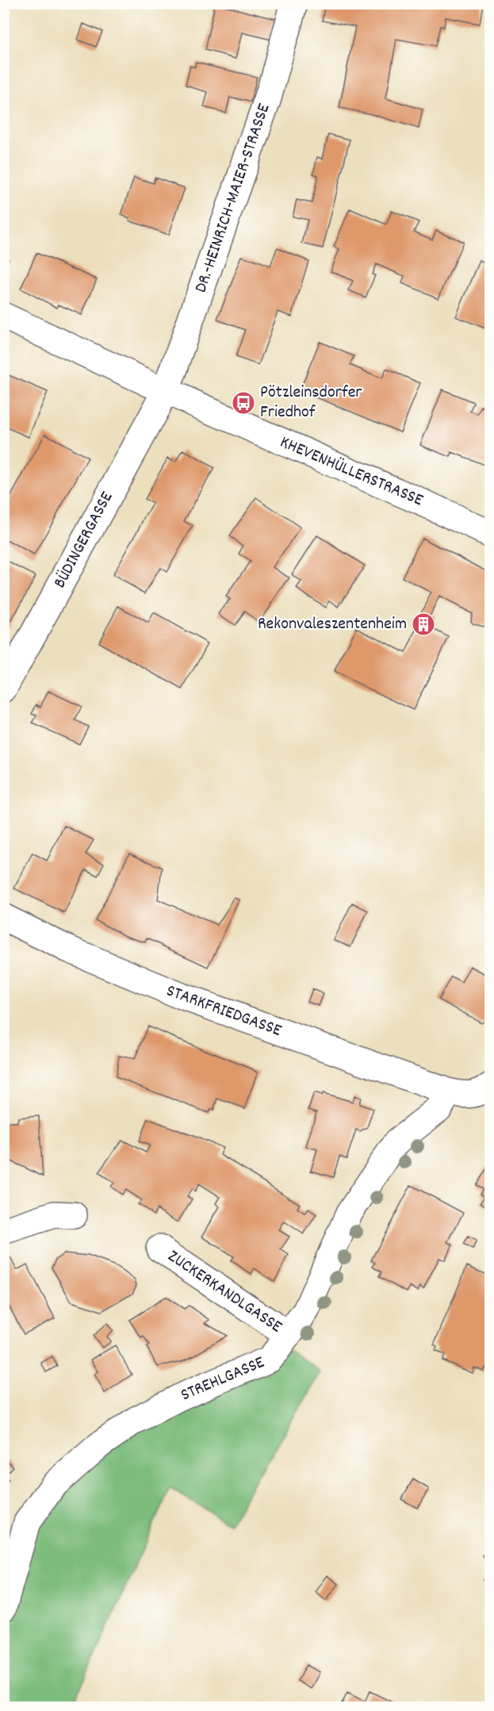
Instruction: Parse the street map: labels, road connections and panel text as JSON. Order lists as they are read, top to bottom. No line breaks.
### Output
{"streets":{"street":["DR.-HEINRICH-MAIER-STRASSE","KHEVENHÜLLERSTRASSE","BÜDINGERGASSE","STARKFRIEDGASSE","ZUCKERKANDLGASSE","STREHLGASSE"]},"crossings":[["DR.-HEINRICH-MAIER-STRASSE","KHEVENHÜLLERSTRASSE"],["DR.-HEINRICH-MAIER-STRASSE","BÜDINGERGASSE"],["KHEVENHÜLLERSTRASSE","BÜDINGERGASSE"],["STARKFRIEDGASSE","STREHLGASSE"],["ZUCKERKANDLGASSE","STREHLGASSE"]],"places":{"bus stop":["Pötzleinsdorfer Friedhof"],"building":["Rekonvaleszentenheim"]}}
